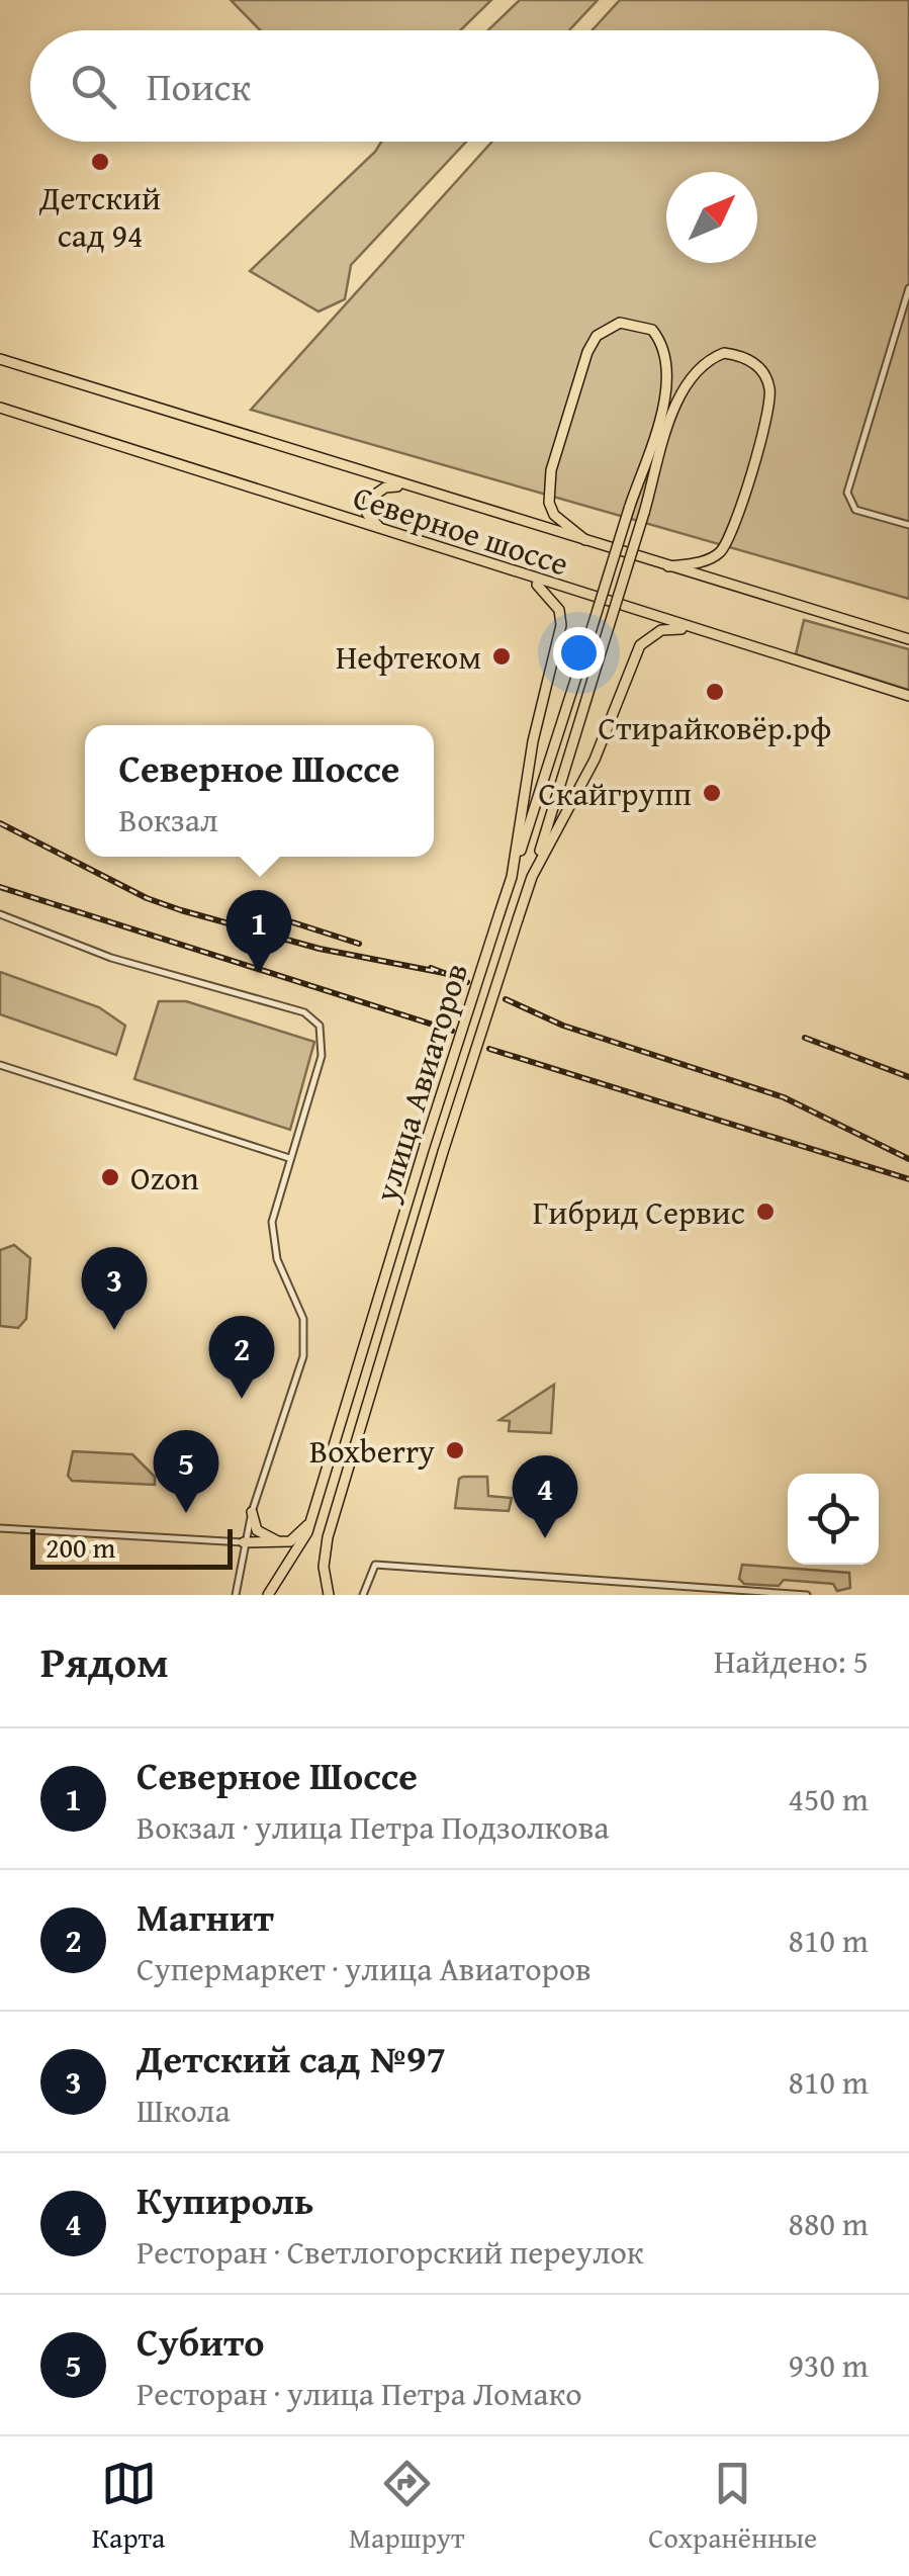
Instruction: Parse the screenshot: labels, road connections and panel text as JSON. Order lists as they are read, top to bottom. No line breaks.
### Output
{"streets":{"main road":["Северное шоссе","улица Авиаторов"]},"crossings":[["Северное шоссе","улица Авиаторов"]],"places":["Детский сад 94","Нефтеком","Стирайковёр.рф","Скайгрупп","Ozon","Гибрид Сервис","Boxberry"],"scale_bar":"200 m","north":"top right","page":{"search":"Поиск","popup":["Северное Шоссе","Вокзал"],"pins":["1","3","2","5","4"],"scale":"200 m","heading":["Рядом","Найдено: 5"],"list":[{"mark":"1","name":"Северное Шоссе","note":"Вокзал · улица Петра Подзолкова","value":"450 m"},{"mark":"2","name":"Магнит","note":"Супермаркет · улица Авиаторов","value":"810 m"},{"mark":"3","name":"Детский сад №97","note":"Школа","value":"810 m"},{"mark":"4","name":"Купироль","note":"Ресторан · Светлогорский переулок","value":"880 m"},{"mark":"5","name":"Субито","note":"Ресторан · улица Петра Ломако","value":"930 m"}],"nav":["Карта","Маршрут","Сохранённые"]}}
